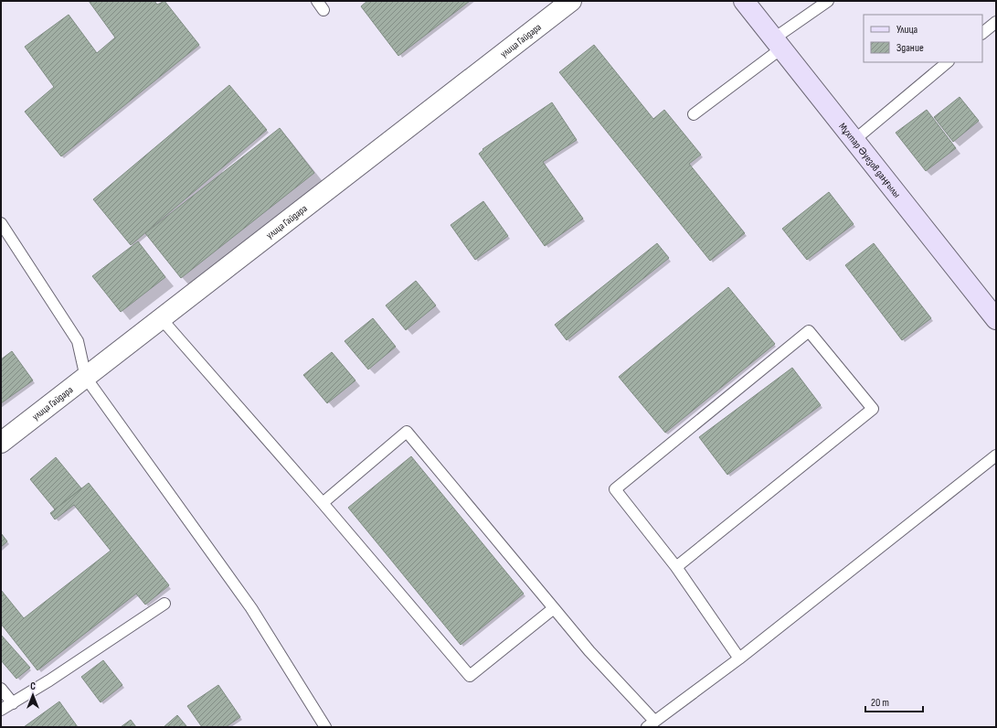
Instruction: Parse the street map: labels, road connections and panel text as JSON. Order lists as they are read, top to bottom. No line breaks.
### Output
{"streets":{"main road":["Мұхтар Әуезов даңғылы"],"street":["улица Гайдара"]},"legend":["Улица","Здание"],"scale_bar":"20 m","north":"top"}
